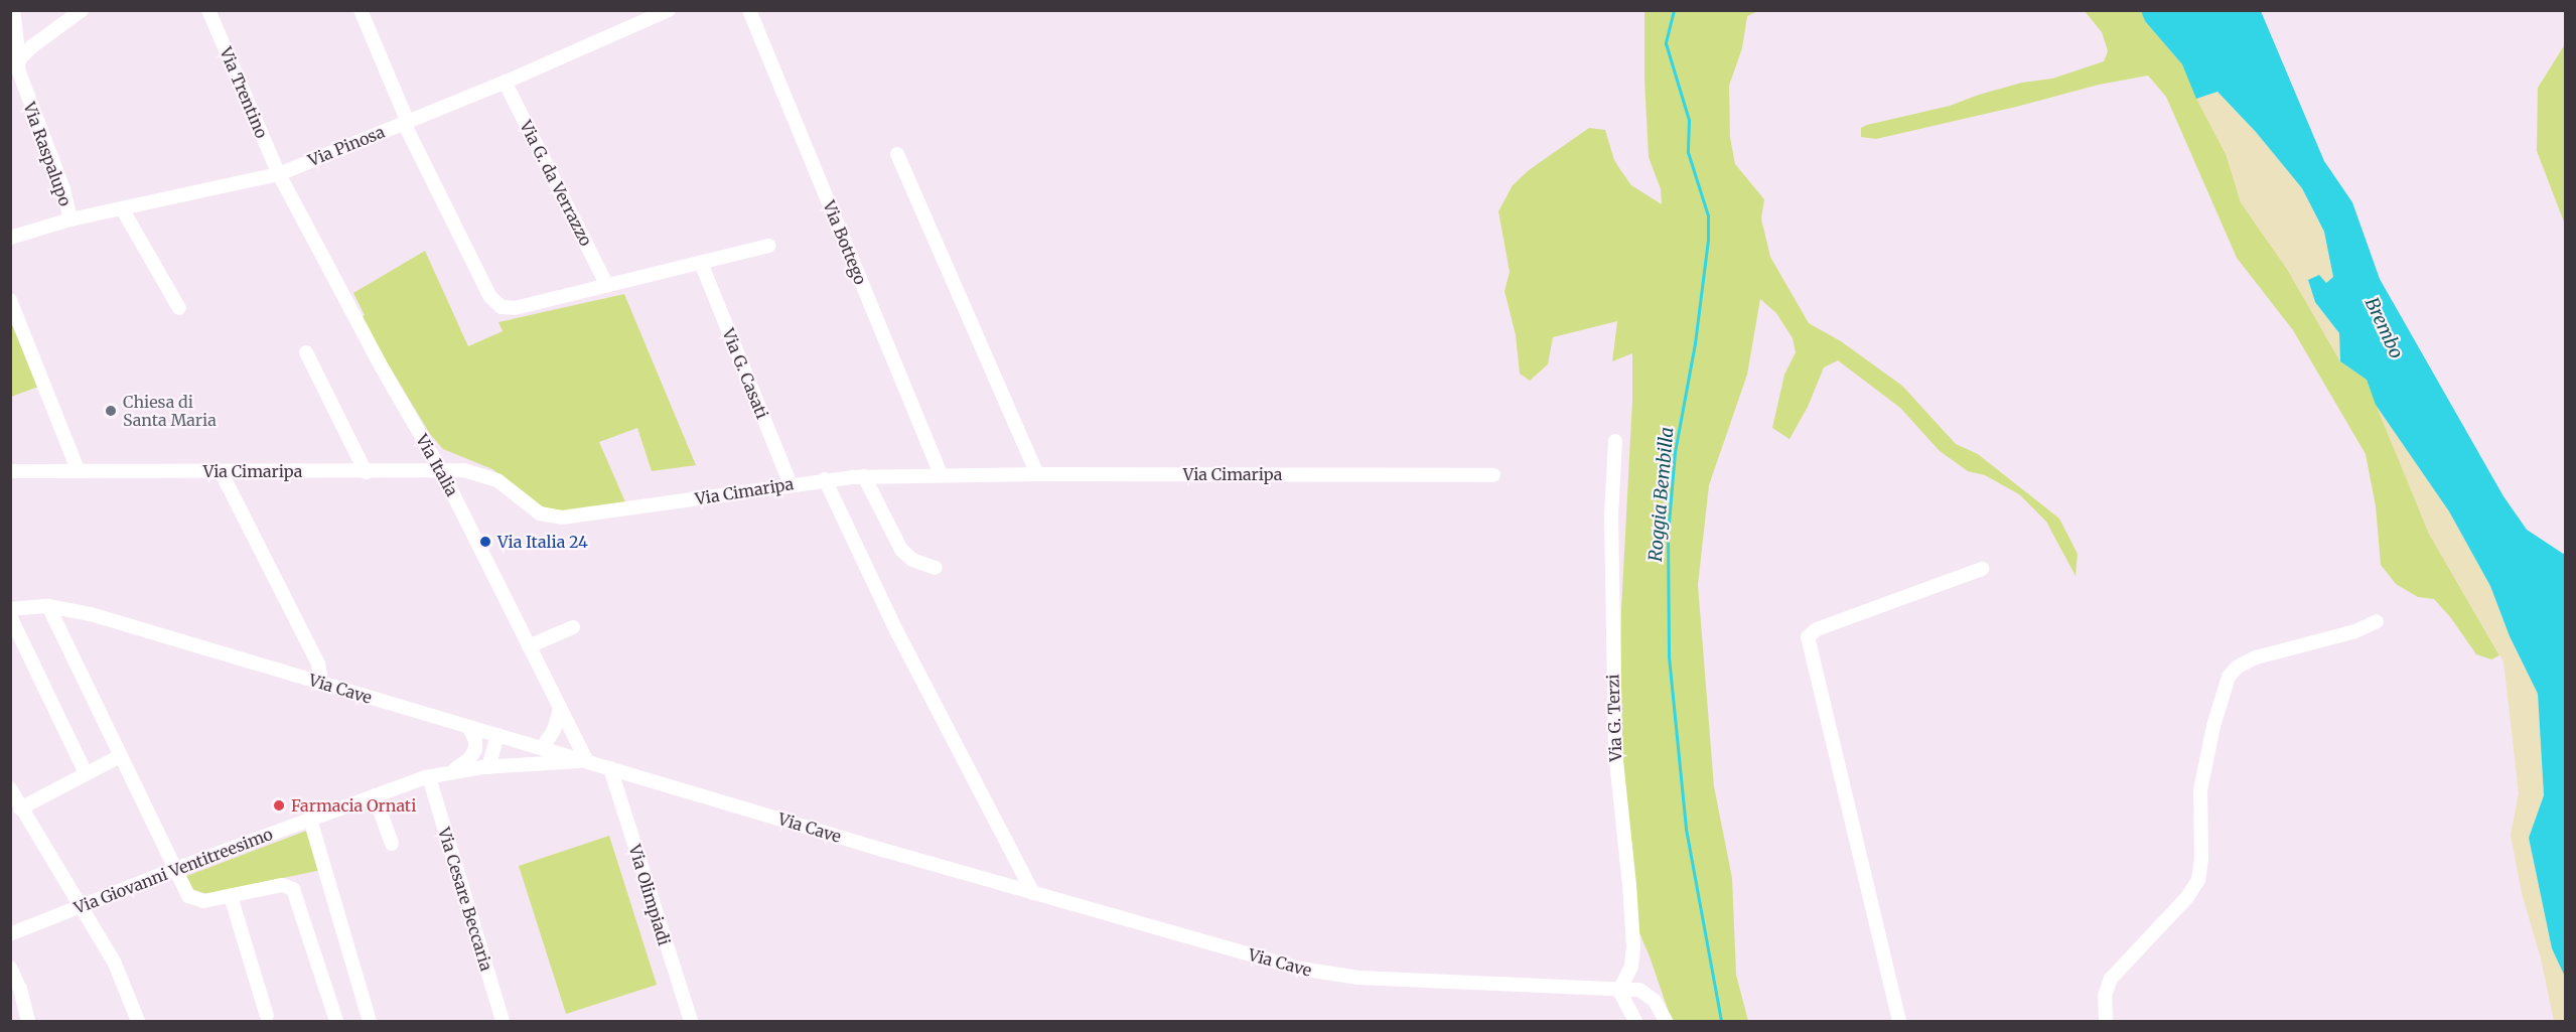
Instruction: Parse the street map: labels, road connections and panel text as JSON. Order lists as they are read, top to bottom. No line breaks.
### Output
{"streets":{"street":["Via Trentino","Via Pinosa","Via Raspalupo","Via G. da Verrazzo","Via Bottego","Via G. Casati","Via Italia","Via Cimaripa","Via Cave","Via G. Terzi","Via Giovanni Ventitreesimo","Via Olimpiadi","Via Cesare Beccaria"]},"crossings":[["Via Trentino","Via Pinosa"],["Via Trentino","Via Italia"],["Via Pinosa","Via Raspalupo"],["Via Pinosa","Via G. da Verrazzo"],["Via Pinosa","Via Italia"],["Via Bottego","Via Cimaripa"],["Via G. Casati","Via Cimaripa"],["Via Italia","Via Cimaripa"],["Via Italia","Via Cave"],["Via Italia","Via Giovanni Ventitreesimo"],["Via Cave","Via G. Terzi"],["Via Cave","Via Giovanni Ventitreesimo"],["Via Cave","Via Olimpiadi"],["Via Giovanni Ventitreesimo","Via Cesare Beccaria"]],"water":["Brembo","Roggia Bembilla"],"places":["Chiesa di Santa Maria","Via Italia 24","Farmacia Ornati"]}
